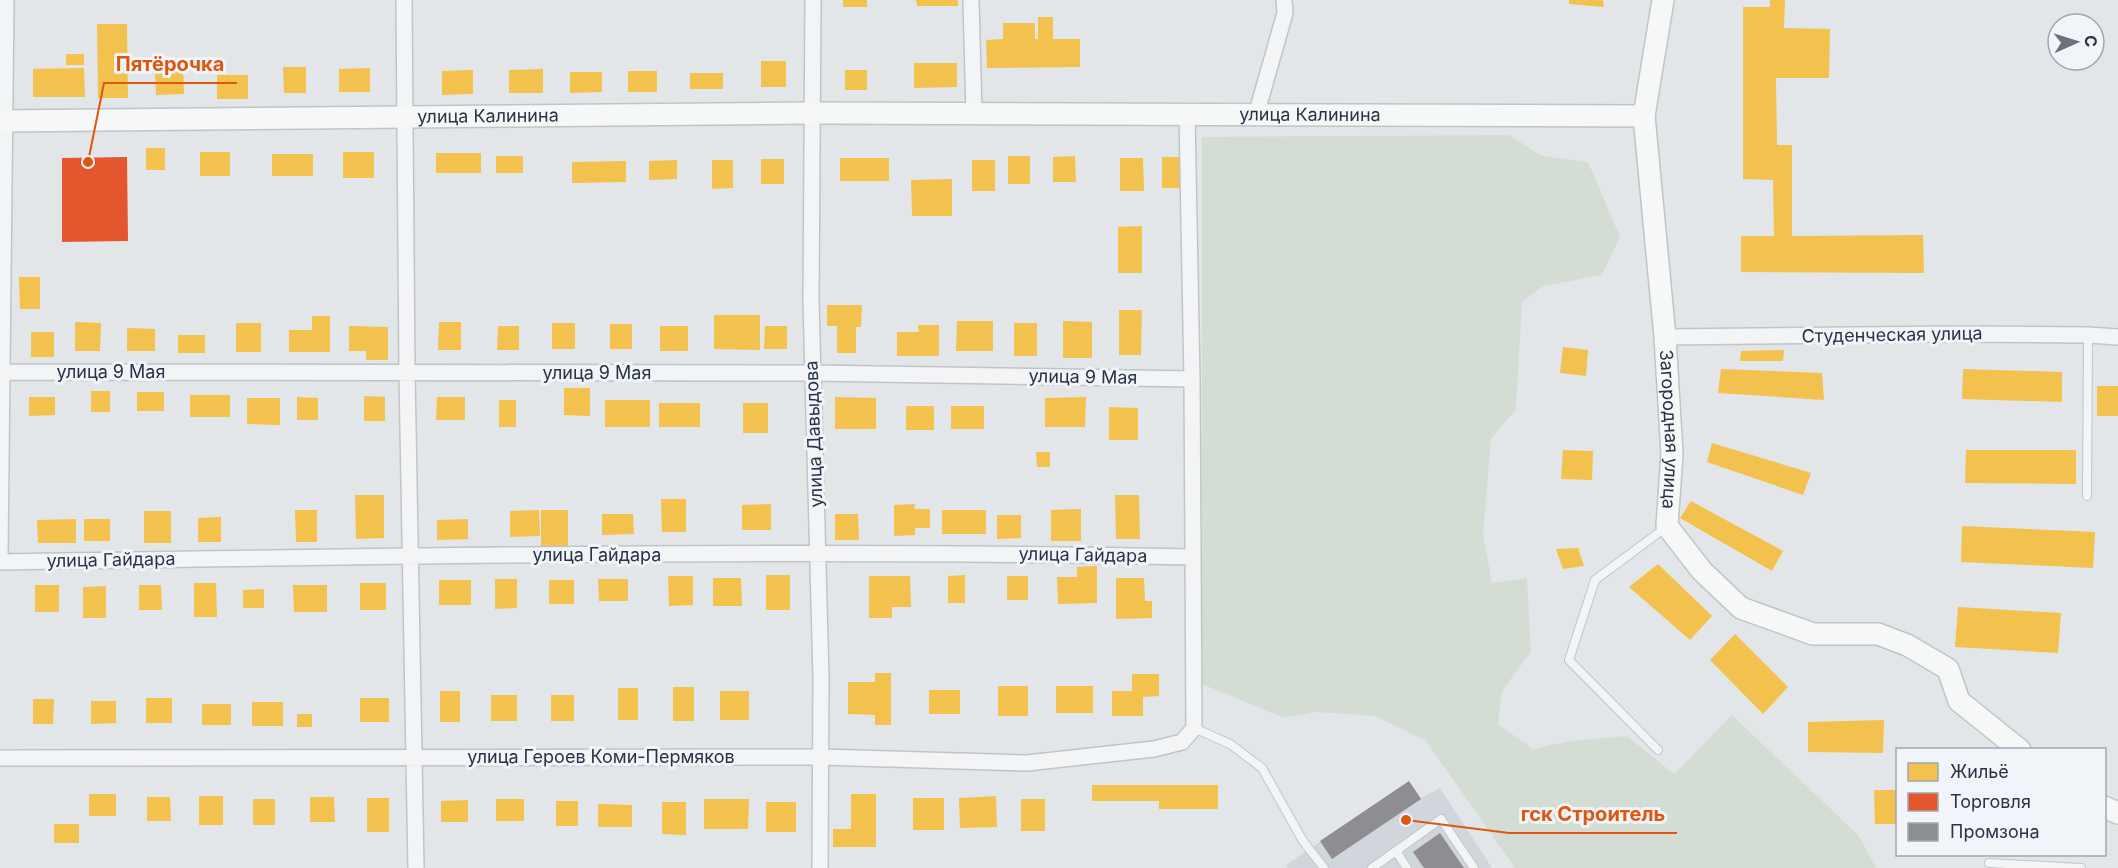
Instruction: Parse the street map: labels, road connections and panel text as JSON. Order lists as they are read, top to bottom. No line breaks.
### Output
{"streets":{"street":["улица Калинина","Студенческая улица","улица 9 Мая","Загородная улица","улица Давыдова","улица Гайдара","улица Героев Коми-Пермяков"]},"crossings":[["улица Калинина","Загородная улица"],["улица Калинина","улица Давыдова"],["Студенческая улица","Загородная улица"],["улица 9 Мая","улица Давыдова"],["улица Давыдова","улица Гайдара"],["улица Давыдова","улица Героев Коми-Пермяков"]],"places":["Пятёрочка","гск Строитель"],"legend":["Жильё","Торговля","Промзона"],"north":"right"}
